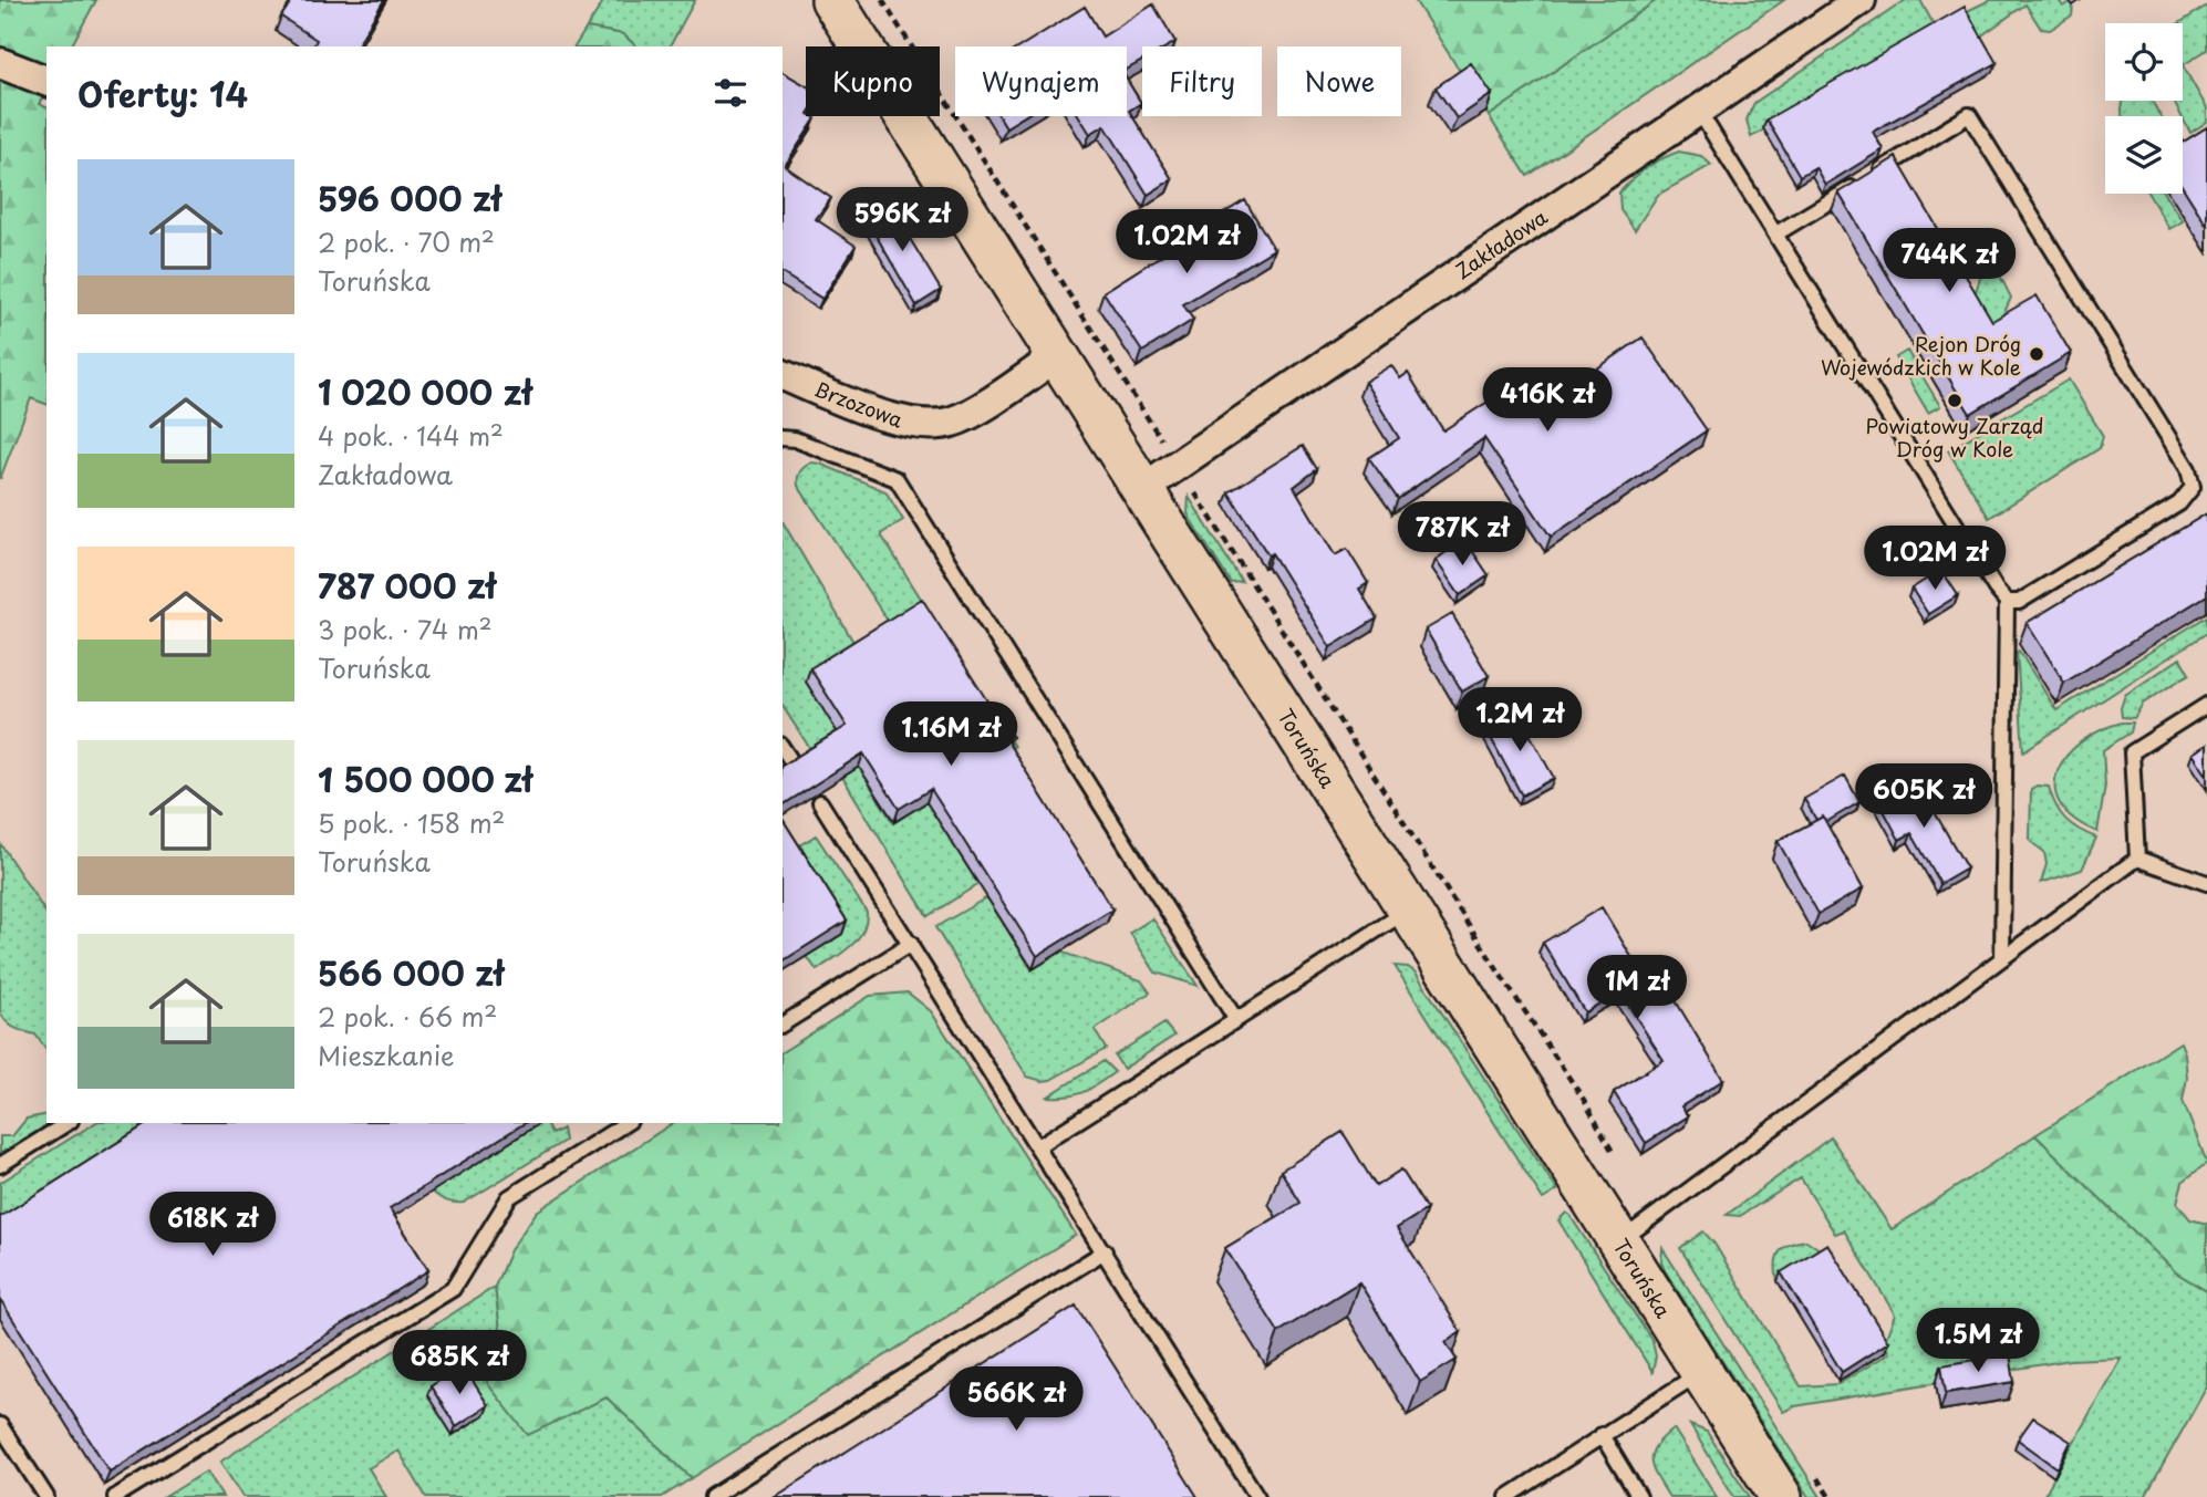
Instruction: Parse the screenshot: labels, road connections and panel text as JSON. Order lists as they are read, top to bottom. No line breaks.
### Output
{"streets":{"street":["Zakładowa","Brzozowa","Toruńska"]},"crossings":[["Zakładowa","Toruńska"],["Brzozowa","Toruńska"]],"places":["Rejon Dróg Wojewódzkich w Kole","Powiatowy Zarząd Dróg w Kole"],"page":{"chip":["Kupno","Wynajem","Filtry","Nowe"],"heading":"Oferty: 14","list":[{"name":"596 000 zł","note":"2 pok. · 70 m² · Toruńska"},{"name":"1 020 000 zł","note":"4 pok. · 144 m² · Zakładowa"},{"name":"787 000 zł","note":"3 pok. · 74 m² · Toruńska"},{"name":"1 500 000 zł","note":"5 pok. · 158 m² · Toruńska"},{"name":"566 000 zł","note":"2 pok. · 66 m² · Mieszkanie"}],"price":["596K zł","1.02M zł","744K zł","416K zł","787K zł","1.02M zł","1.2M zł","1.16M zł","605K zł","1M zł","618K zł","1.5M zł","685K zł","566K zł"]}}
